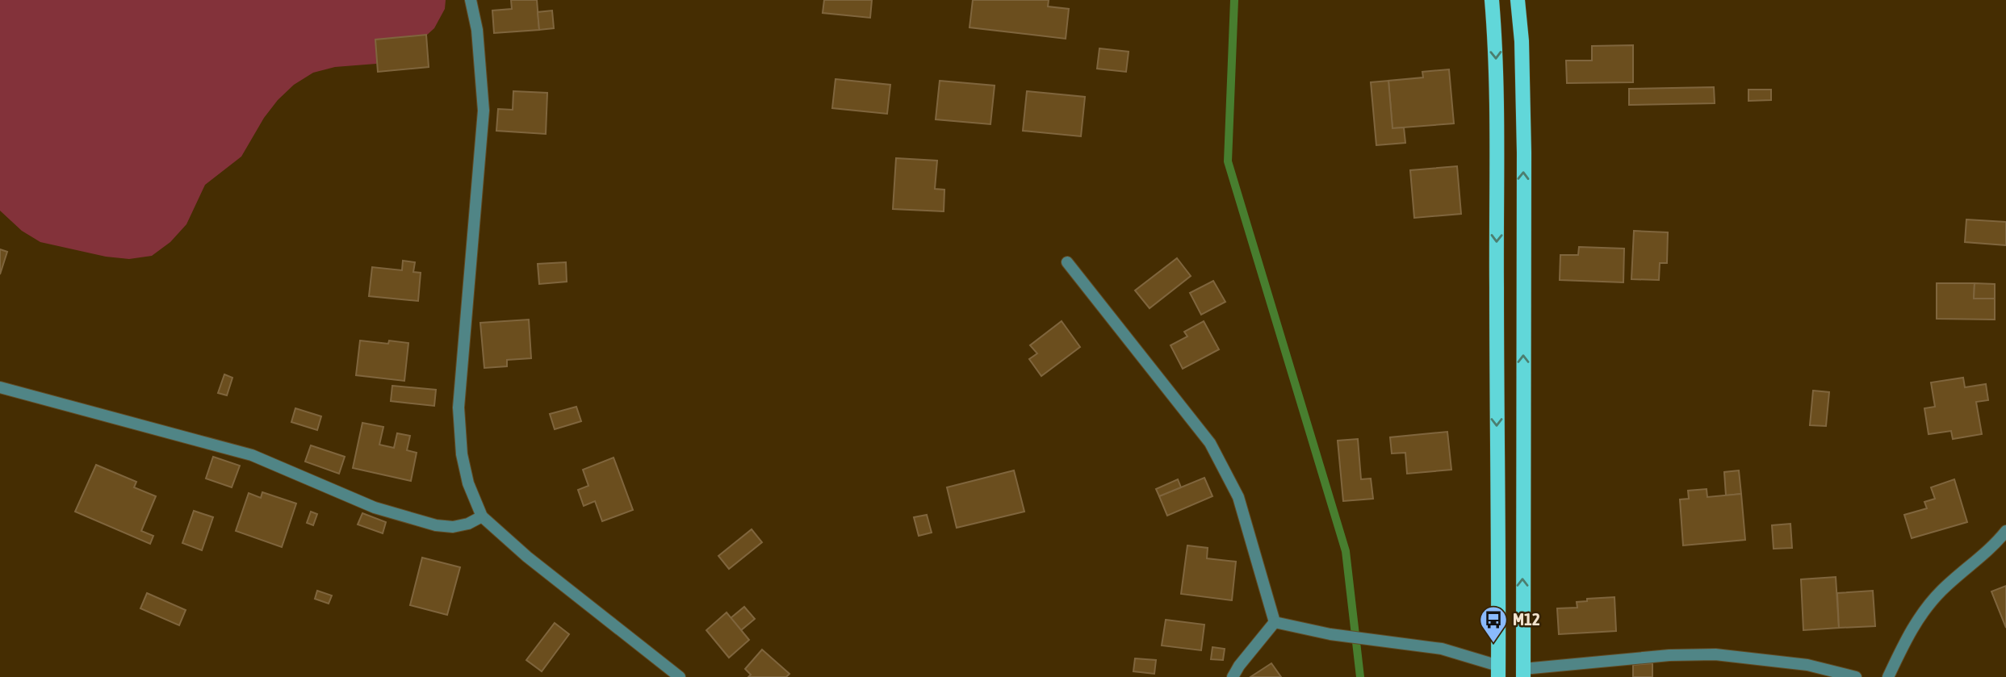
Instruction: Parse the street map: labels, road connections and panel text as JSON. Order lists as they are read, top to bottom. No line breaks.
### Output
{"places":{"bus stop":["M12"]}}
